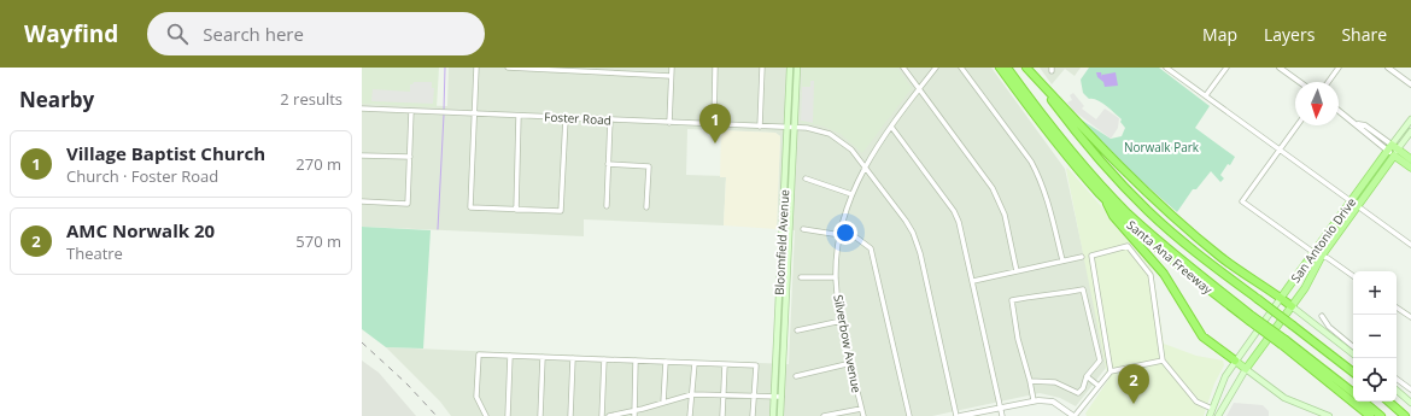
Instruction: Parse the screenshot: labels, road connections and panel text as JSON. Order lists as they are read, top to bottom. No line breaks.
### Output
{"streets":{"highway":["Santa Ana Freeway"],"main road":["San Antonio Drive","Bloomfield Avenue"],"street":["Foster Road","Silverbow Avenue"]},"crossings":[["Foster Road","Bloomfield Avenue"],["Foster Road","Silverbow Avenue"]],"parks":["Norwalk Park"],"north":"bottom","page":{"header":"Wayfind","search":"Search here","nav":["Map","Layers","Share"],"heading":["Nearby","2 results"],"pins":["1","2"],"list":[{"mark":"1","name":"Village Baptist Church","note":"Church · Foster Road","value":"270 m"},{"mark":"2","name":"AMC Norwalk 20","note":"Theatre","value":"570 m"}],"map_buttons":["+","−"]}}
